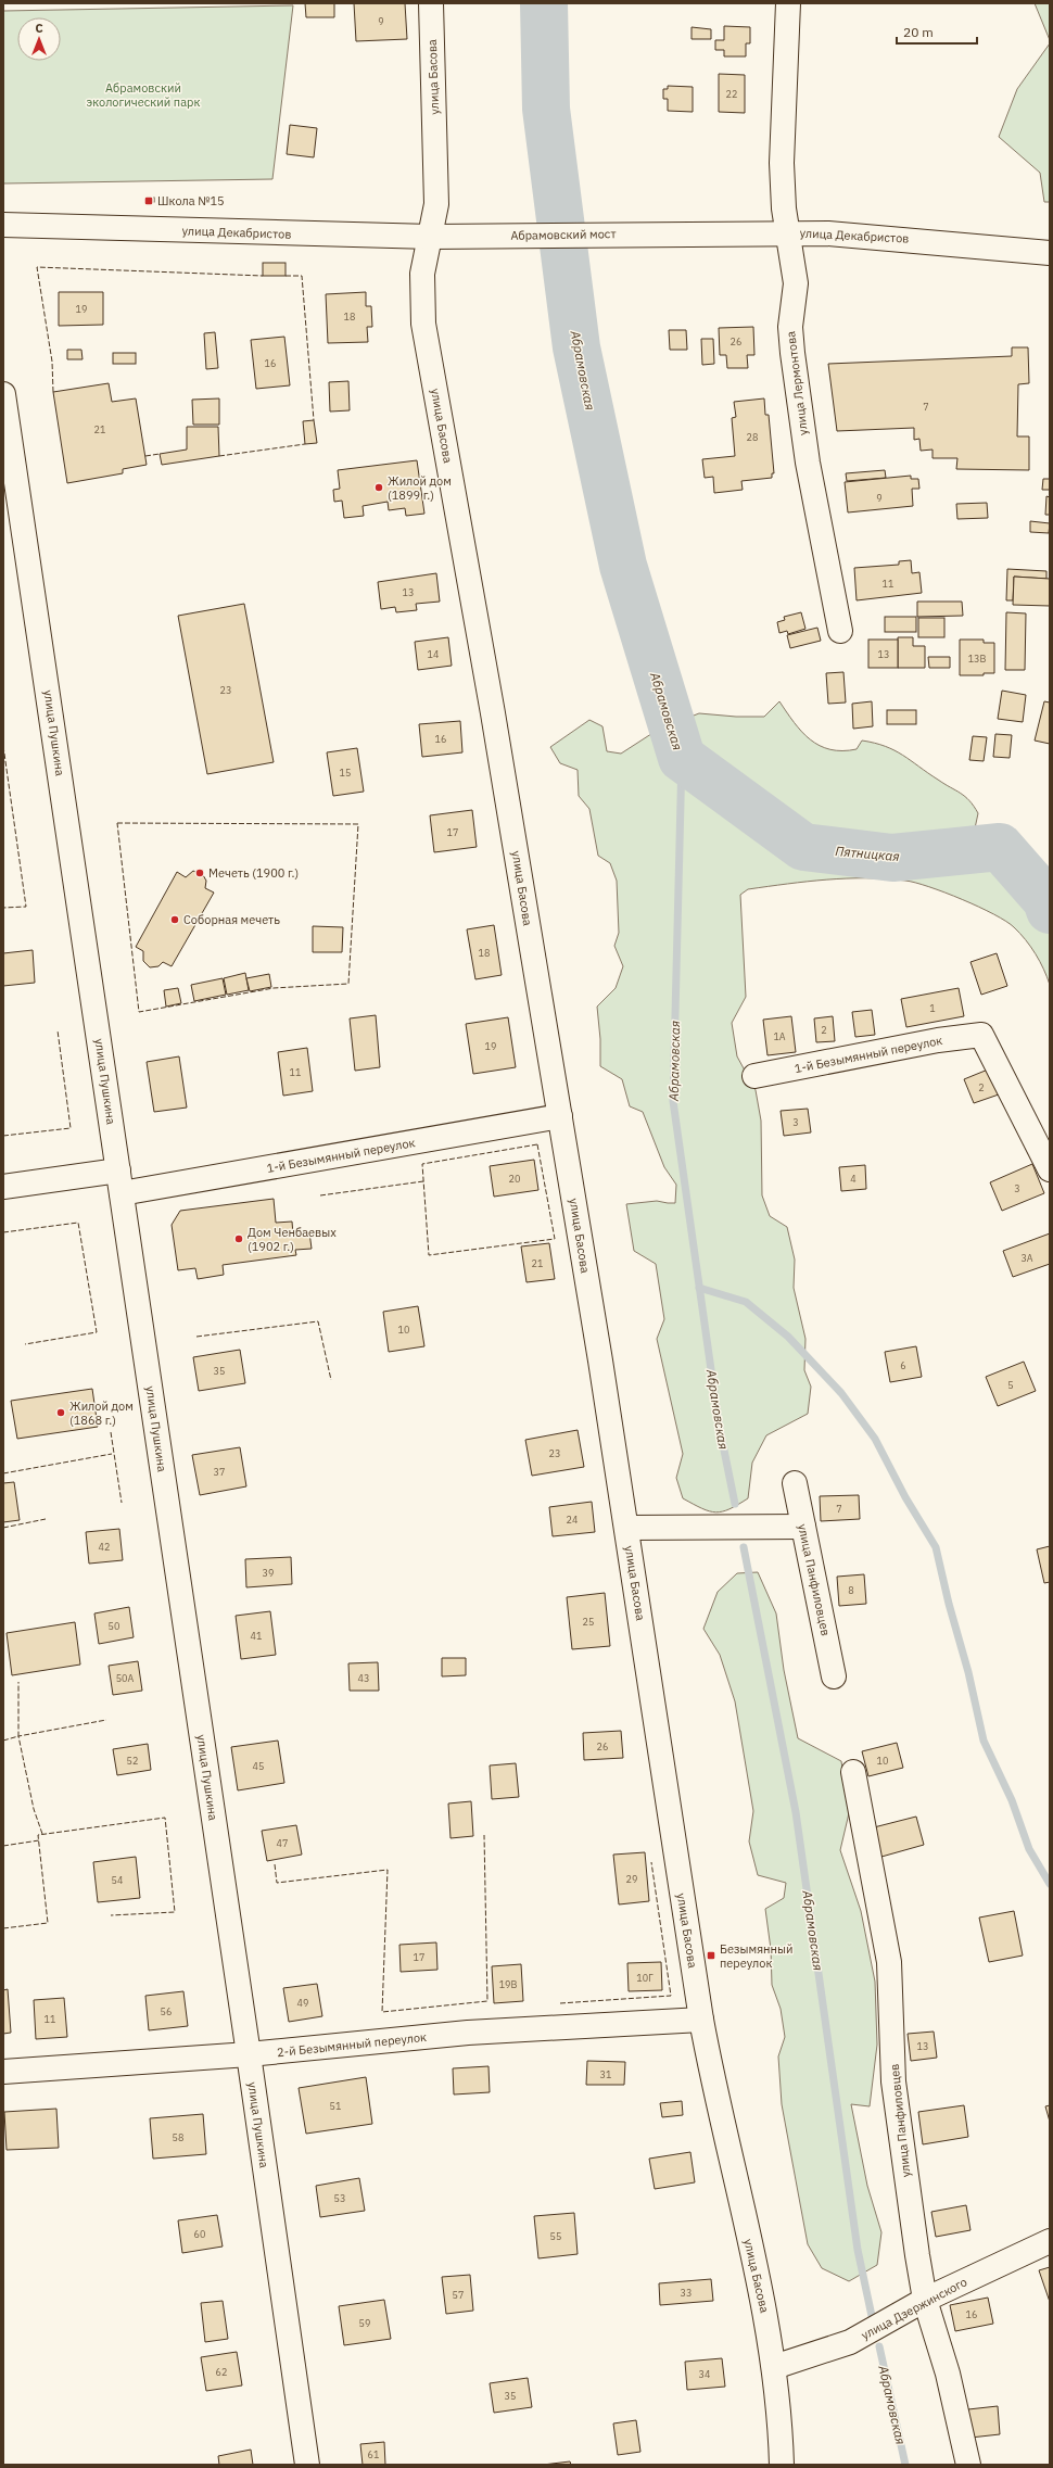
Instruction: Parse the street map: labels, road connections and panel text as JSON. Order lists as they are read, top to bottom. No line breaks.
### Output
{"streets":{"street":["улица Басова","улица Декабристов","Абрамовский мост","улица Лермонтова","улица Пушкина","1-й Безымянный переулок","улица Панфиловцев","2-й Безымянный переулок","улица Дзержинского"]},"crossings":[["улица Басова","улица Декабристов"],["улица Басова","1-й Безымянный переулок"],["улица Басова","2-й Безымянный переулок"],["улица Басова","улица Дзержинского"],["улица Декабристов","Абрамовский мост"],["улица Декабристов","улица Лермонтова"],["улица Пушкина","1-й Безымянный переулок"],["улица Пушкина","2-й Безымянный переулок"],["улица Панфиловцев","улица Дзержинского"]],"water":["Абрамовская","Пятницкая"],"parks":["Абрамовский экологический парк"],"places":{"transit":["Школа №15","Безымянный переулок"],"other":["Жилой дом (1899 г.)","Мечеть (1900 г.)","Соборная мечеть","Дом Ченбаевых (1902 г.)","Жилой дом (1868 г.)"]},"house_numbers":["9","22","19","18","26","16","7","21","28","9","11","13","14","13","13В","23","16","15","17","18","1","2","1А","19","11","2","3","20","4","3","3А","21","10","6","35","5","23","37","7","24","42","39","8","25","50","41","50А","43","26","52","10","45","47","29","54","17","10Г","19В","49","56","11","13","31","51","58","53","60","55","33","57","16","59","62","34","35","61"],"scale_bar":"20 m","north":"top"}
